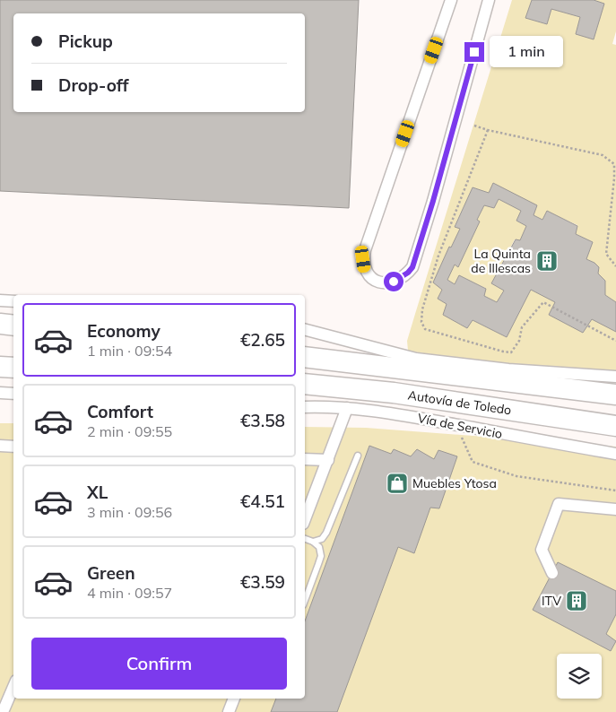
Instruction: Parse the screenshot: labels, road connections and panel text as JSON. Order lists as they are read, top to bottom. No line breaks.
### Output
{"streets":{"highway":["Autovía de Toledo"],"street":["Vía de Servicio"]},"places":{"building":["La Quinta de Illescas","ITV"],"shop":["Muebles Ytosa"]},"page":{"banner":["Pickup","Drop-off"],"bubble":"1 min","list":[{"name":"Economy","note":"1 min · 09:54","value":"€2.65"},{"name":"Comfort","note":"2 min · 09:55","value":"€3.58"},{"name":"XL","note":"3 min · 09:56","value":"€4.51"},{"name":"Green","note":"4 min · 09:57","value":"€3.59"}],"buttons":"Confirm"}}
